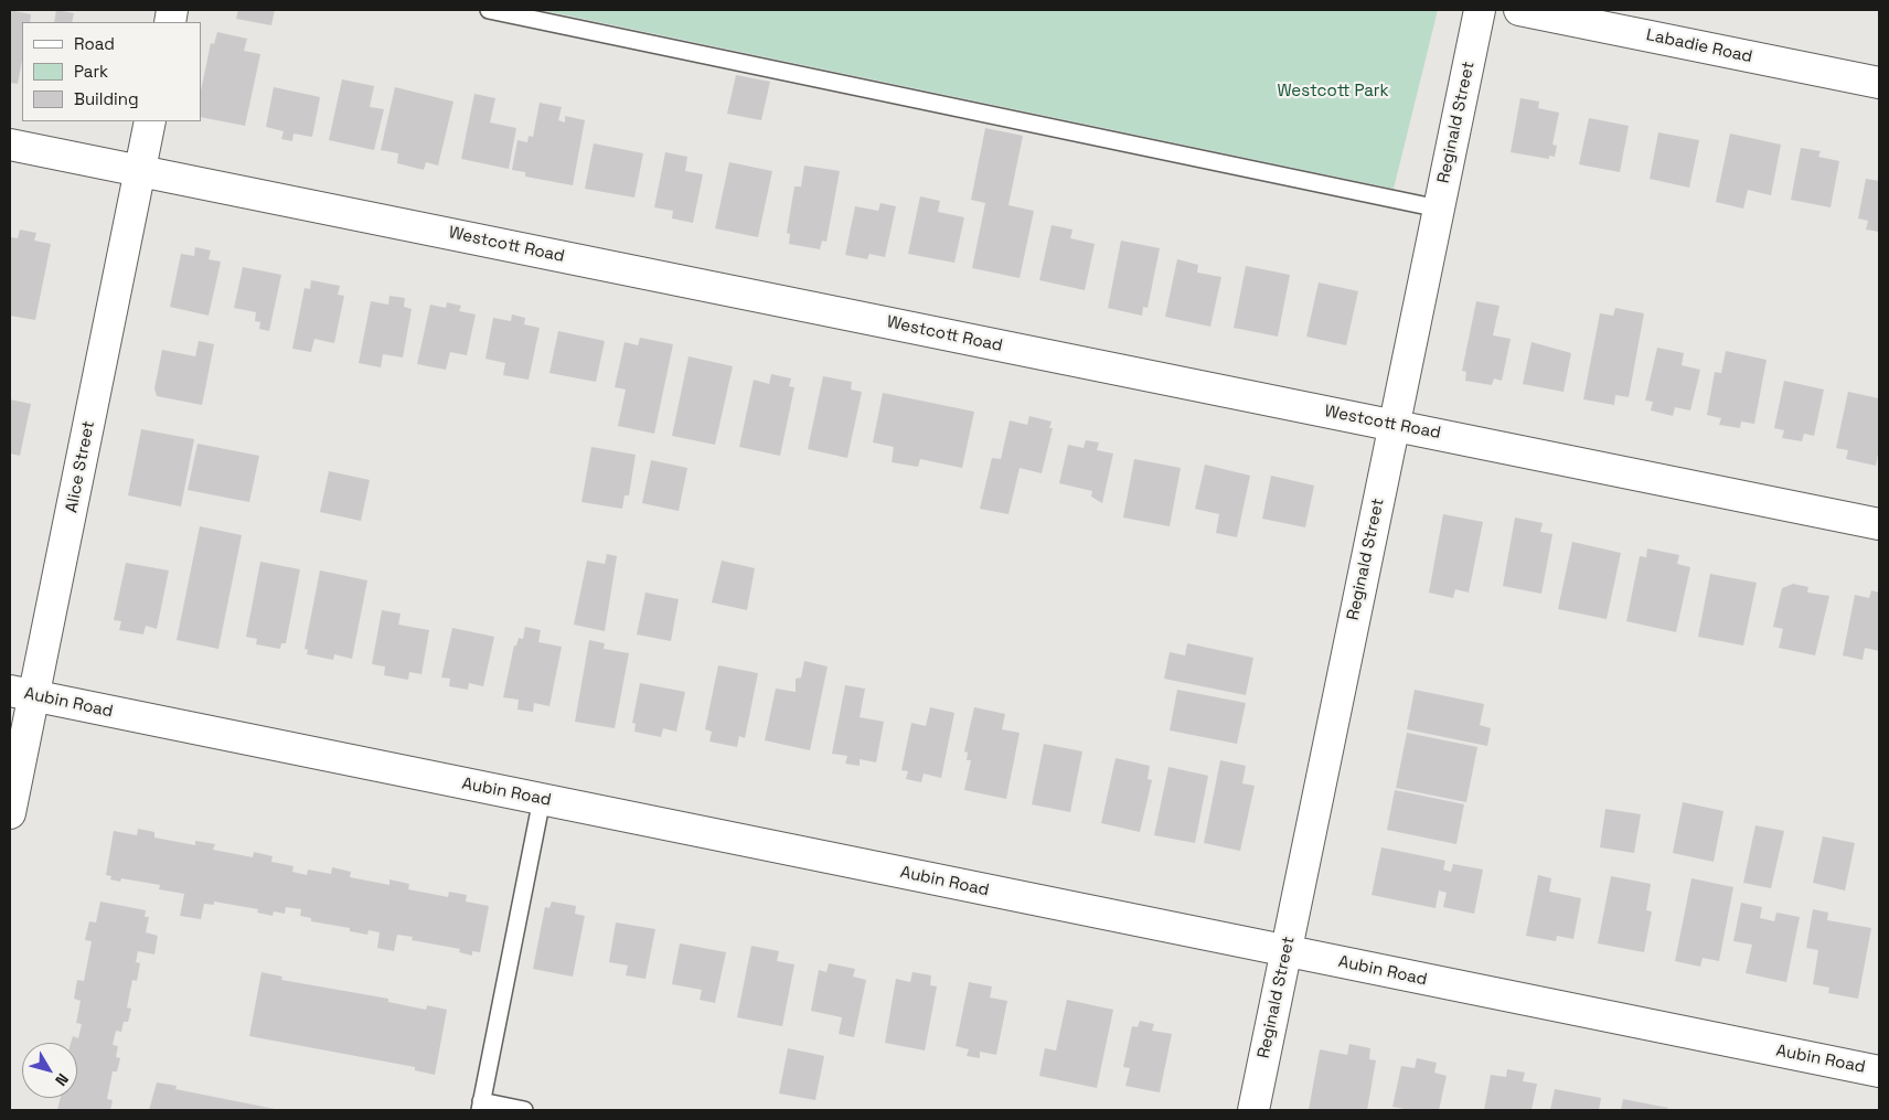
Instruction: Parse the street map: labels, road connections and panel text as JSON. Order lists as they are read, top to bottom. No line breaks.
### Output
{"streets":{"street":["Labadie Road","Reginald Street","Westcott Road","Alice Street","Aubin Road"]},"crossings":[["Reginald Street","Westcott Road"],["Reginald Street","Aubin Road"],["Westcott Road","Alice Street"],["Alice Street","Aubin Road"]],"parks":["Westcott Park"],"legend":["Road","Park","Building"],"north":"bottom right"}
